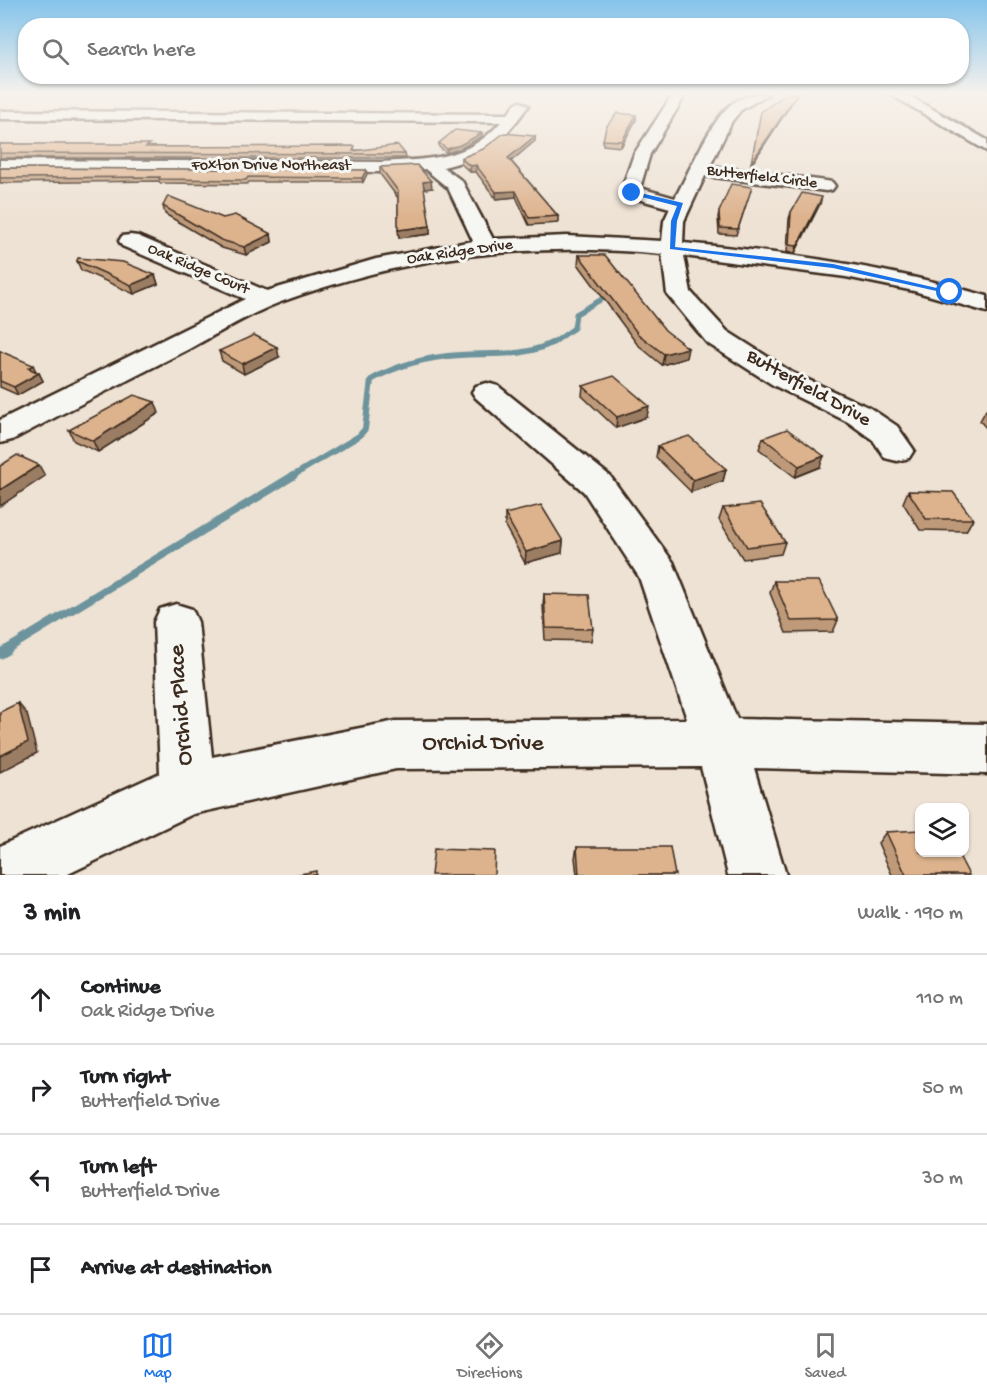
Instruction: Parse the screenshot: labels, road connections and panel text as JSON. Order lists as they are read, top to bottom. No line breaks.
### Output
{"streets":{"street":["Foxton Drive Northeast","Butterfield Circle","Oak Ridge Drive","Oak Ridge Court","Butterfield Drive","Orchid Place","Orchid Drive"]},"crossings":[["Butterfield Circle","Butterfield Drive"],["Oak Ridge Drive","Oak Ridge Court"],["Oak Ridge Drive","Butterfield Drive"],["Orchid Place","Orchid Drive"]],"page":{"search":"Search here","heading":["3 min","Walk · 190 m"],"list":[["Continue","Oak Ridge Drive","110 m"],["Turn right","Butterfield Drive","50 m"],["Turn left","Butterfield Drive","30 m"],"Arrive at destination"],"nav":["Map","Directions","Saved"]}}
